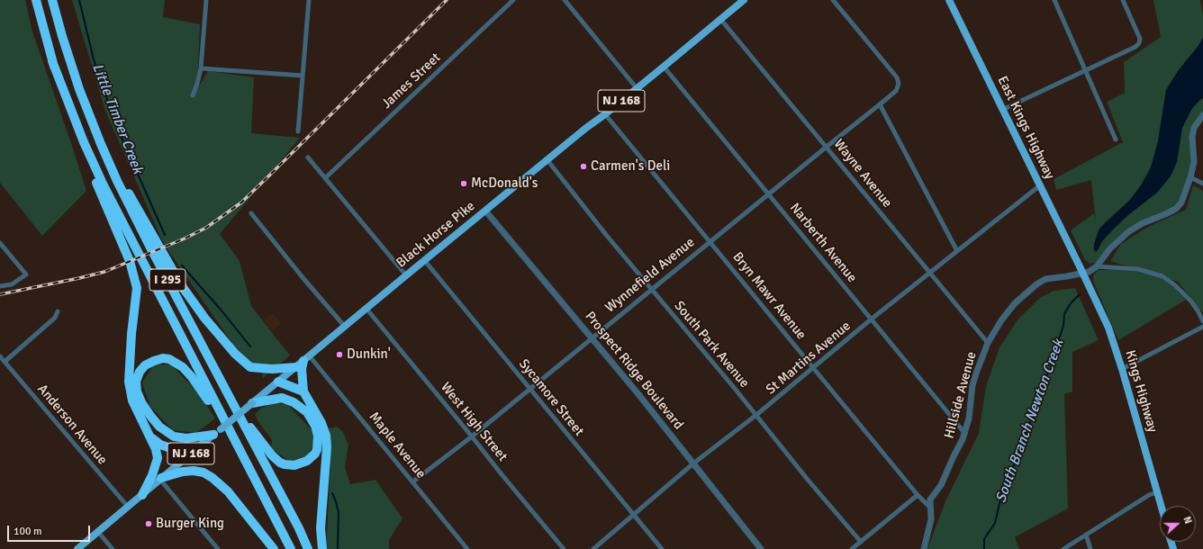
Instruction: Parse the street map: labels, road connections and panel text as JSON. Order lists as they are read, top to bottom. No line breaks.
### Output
{"streets":{"highway":["I 295"],"main road":["NJ 168","East Kings Highway","Black Horse Pike","Kings Highway"],"street":["James Street","Wayne Avenue","Narberth Avenue","Wynnefield Avenue","Bryn Mawr Avenue","South Park Avenue","St Martins Avenue","Prospect Ridge Boulevard","Hillside Avenue","Sycamore Street","West High Street","Anderson Avenue","Maple Avenue"]},"crossings":[["NJ 168","Black Horse Pike"],["NJ 168","Anderson Avenue"],["NJ 168","Maple Avenue"],["East Kings Highway","St Martins Avenue"],["East Kings Highway","Kings Highway"],["East Kings Highway","Hillside Avenue"],["Wayne Avenue","Black Horse Pike"],["Wayne Avenue","Wynnefield Avenue"],["Wayne Avenue","St Martins Avenue"],["Wayne Avenue","Hillside Avenue"],["Black Horse Pike","Narberth Avenue"],["Black Horse Pike","Bryn Mawr Avenue"],["Black Horse Pike","South Park Avenue"],["Black Horse Pike","Prospect Ridge Boulevard"],["Black Horse Pike","Sycamore Street"],["Black Horse Pike","West High Street"],["Black Horse Pike","Maple Avenue"],["Narberth Avenue","Wynnefield Avenue"],["Narberth Avenue","St Martins Avenue"],["Narberth Avenue","Hillside Avenue"],["Wynnefield Avenue","Bryn Mawr Avenue"],["Wynnefield Avenue","South Park Avenue"],["Wynnefield Avenue","Prospect Ridge Boulevard"],["Wynnefield Avenue","Sycamore Street"],["Wynnefield Avenue","West High Street"],["Wynnefield Avenue","Maple Avenue"],["Bryn Mawr Avenue","St Martins Avenue"],["Bryn Mawr Avenue","Hillside Avenue"],["South Park Avenue","St Martins Avenue"],["St Martins Avenue","Prospect Ridge Boulevard"],["St Martins Avenue","Sycamore Street"],["Kings Highway","Hillside Avenue"]],"water":["Little Timber Creek","South Branch Newton Creek"],"places":["Carmen's Deli","McDonald's","Dunkin'","Burger King"],"scale_bar":"100 m","north":"right"}
